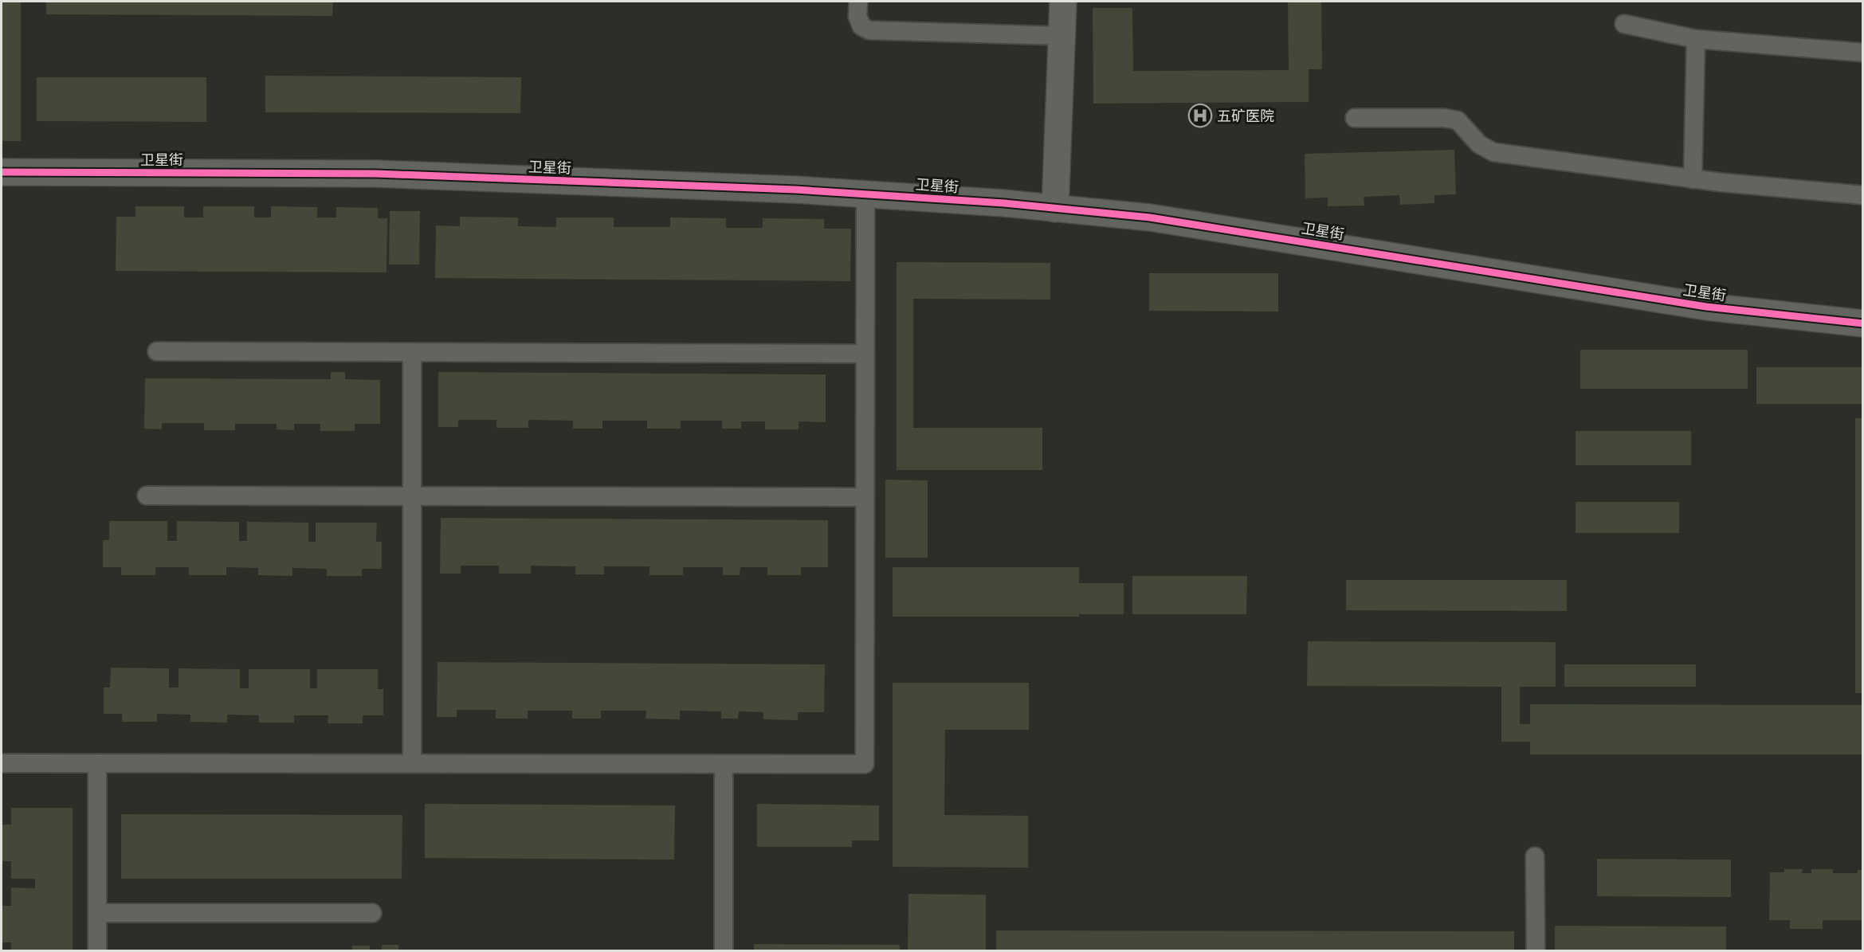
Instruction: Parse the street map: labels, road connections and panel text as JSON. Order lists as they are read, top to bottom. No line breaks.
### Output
{"streets":{"street":["卫星街"]},"places":{"hospital":["五矿医院"]}}
